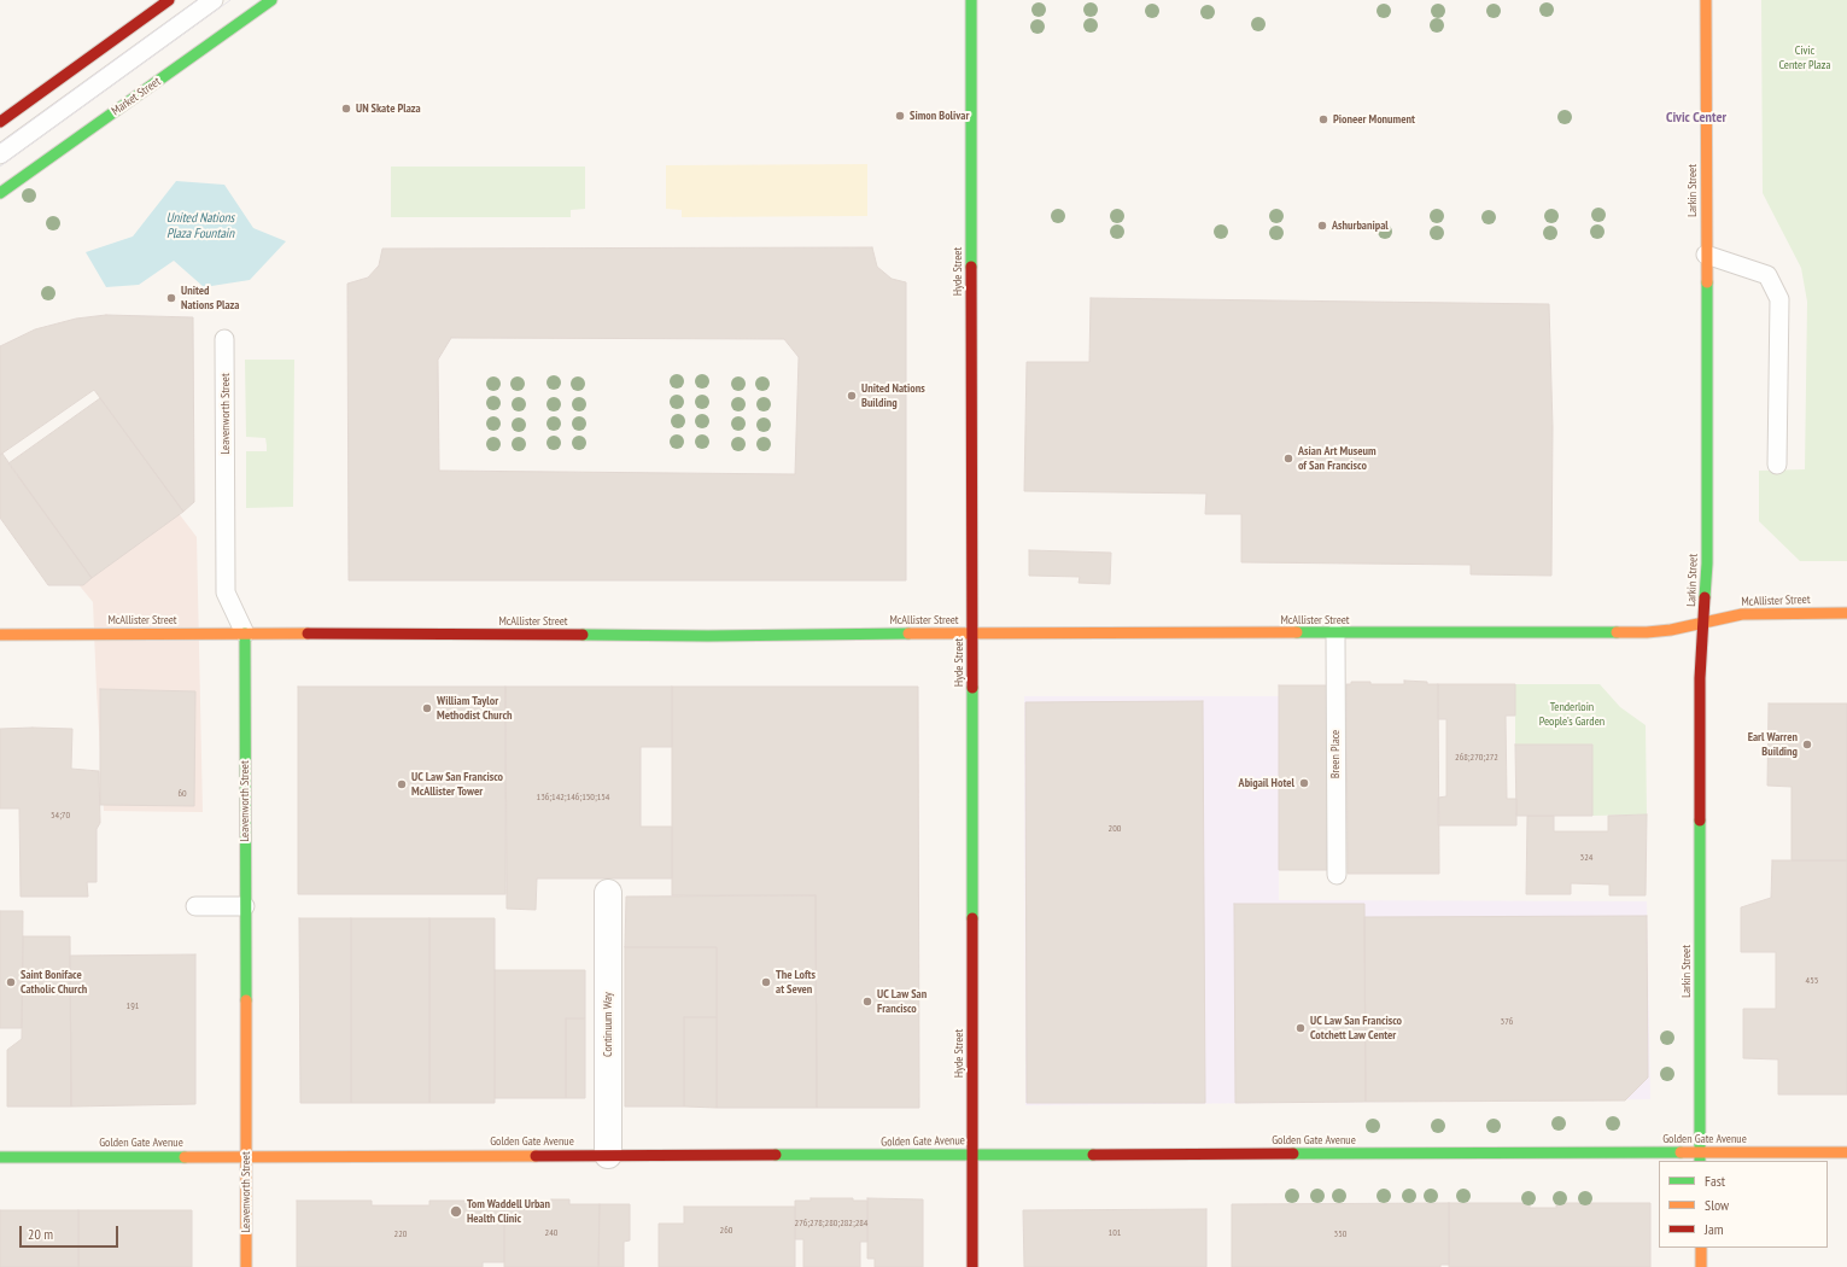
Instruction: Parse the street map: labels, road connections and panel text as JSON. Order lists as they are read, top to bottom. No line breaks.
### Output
{"streets":{"main road":["Market Street","Larkin Street","Hyde Street","Leavenworth Street","McAllister Street","Golden Gate Avenue"],"street":["Continuum Way"],"lane":["Breen Place"]},"crossings":[["Larkin Street","McAllister Street"],["Larkin Street","Golden Gate Avenue"],["Hyde Street","McAllister Street"],["Hyde Street","Golden Gate Avenue"],["Leavenworth Street","McAllister Street"],["Leavenworth Street","Golden Gate Avenue"],["McAllister Street","Breen Place"],["Continuum Way","Golden Gate Avenue"]],"districts":["Civic Center"],"water":["United Nations Plaza Fountain"],"parks":["Civic Center Plaza","Tenderloin People’s Garden"],"places":["UN Skate Plaza","Simon Bolivar","Pioneer Monument","Ashurbanipal","United Nations Plaza","United Nations Building","Asian Art Museum of San Francisco","William Taylor Methodist Church","Earl Warren Building","Abigail Hotel","UC Law San Francisco McAllister Tower","Saint Boniface Catholic Church","The Lofts at Seven","UC Law San Francisco","UC Law San Francisco Cotchett Law Center","Tom Waddell Urban Health Clinic"],"house_numbers":["268;270;272","60","136;142;146;150;154","54;70","200","324","455","191","376","276;278;280;282;284","260","240","101","220","350"],"legend":["Fast","Slow","Jam"],"scale_bar":"20 m"}
